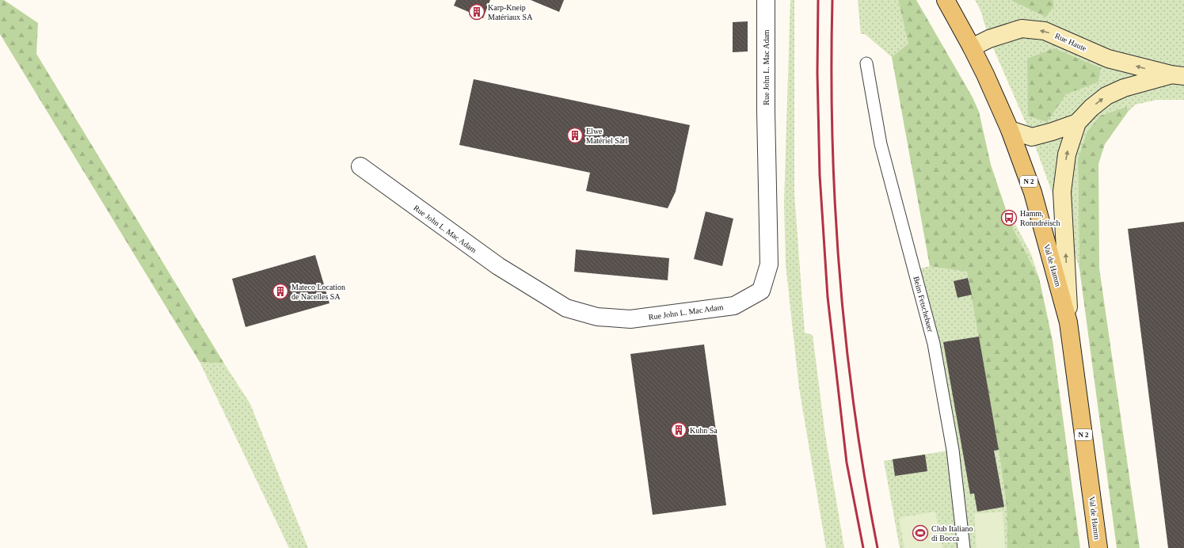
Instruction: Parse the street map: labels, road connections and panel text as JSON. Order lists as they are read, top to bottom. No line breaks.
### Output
{"streets":{"main road":["Rue Haute","N 2","Val de Hamm"],"street":["Rue John L. Mac Adam"],"lane":["Beim Fetschebuer"]},"crossings":[["Rue Haute","Val de Hamm"]],"places":{"building":["Karp-Kneip Matériaux SA","Elwe Matériel Sàrl","Mateco Location de Nacelles SA","Kuhn Sa"],"bus stop":["Hamm, Ronndréisch"],"sports":["Club Italiano di Bocca"]}}
